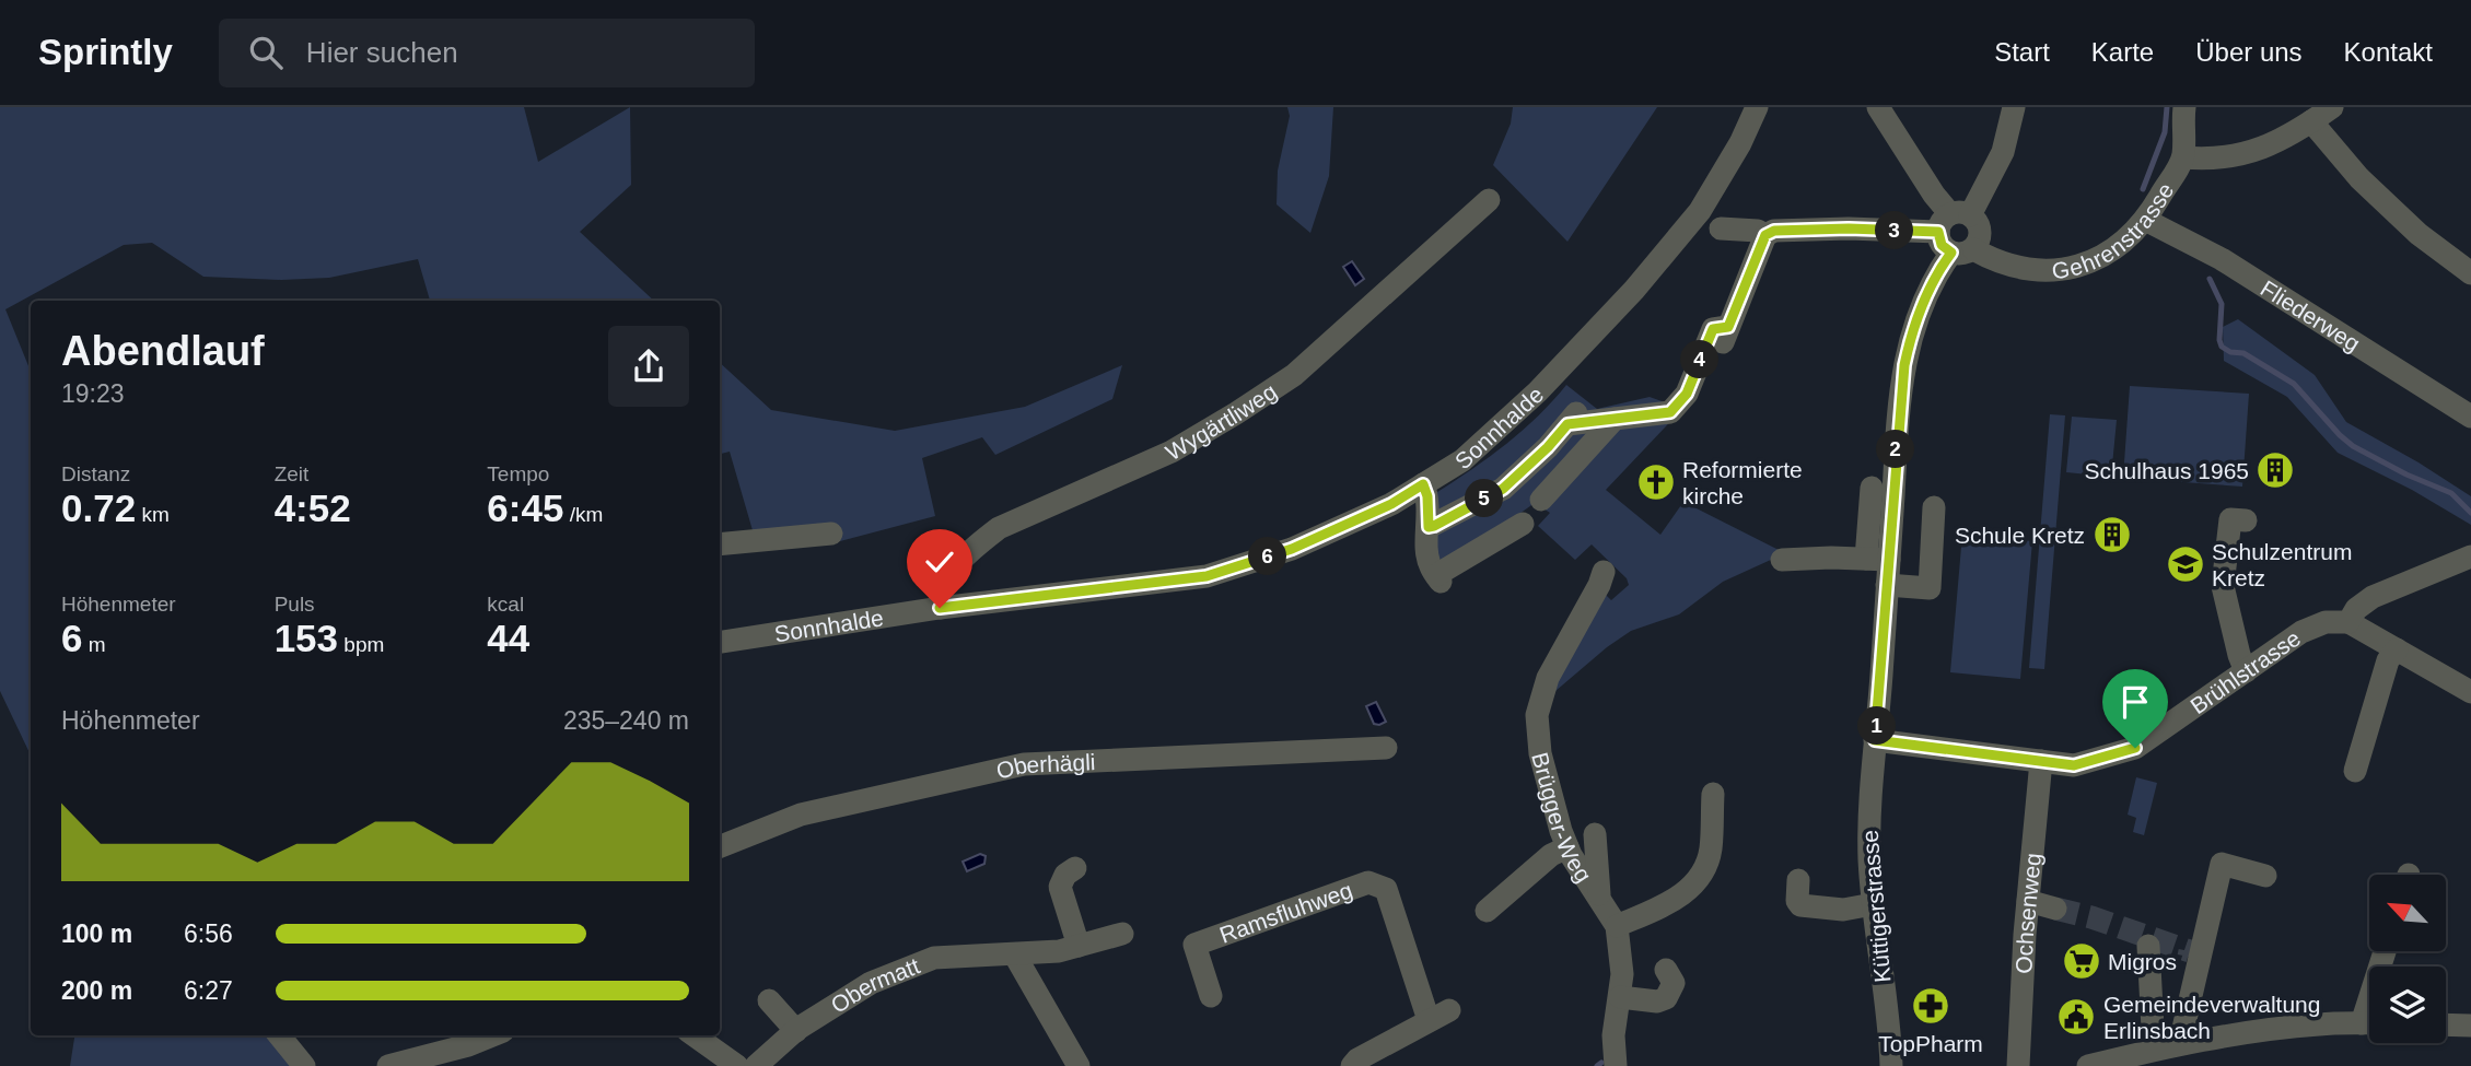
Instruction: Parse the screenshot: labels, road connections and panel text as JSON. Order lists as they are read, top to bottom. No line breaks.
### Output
{"streets":{"street":["Gehrenstrasse","Fliederweg","Wygärtliweg","Sonnhalde","Brühlstrasse","Oberhägli","Brügger-Weg","Küttigerstrasse","Ramsfluhweg","Ochsenweg","Obermatt"]},"crossings":[["Gehrenstrasse","Fliederweg"],["Gehrenstrasse","Küttigerstrasse"],["Wygärtliweg","Sonnhalde"],["Brühlstrasse","Küttigerstrasse"],["Brühlstrasse","Ochsenweg"]],"places":{"building":["Schulhaus 1965","Schule Kretz"],"church":["Reformierte kirche"],"school or university":["Schulzentrum Kretz"],"supermarket":["Migros"],"pharmacy":["TopPharm"],"public building":["Gemeindeverwaltung Erlinsbach"]},"north":"top left","page":{"header":"Sprintly","search":"Hier suchen","nav":["Start","Karte","Über uns","Kontakt"],"pins":["3","4","2","5","6","1"],"heading":["Abendlauf","19:23"],"stats":[["Distanz","0.72 km"],["Zeit","4:52"],["Tempo","6:45 /km"],["Höhenmeter","6 m"],["Puls","153 bpm"],["kcal","44"]],"chart":["Höhenmeter","235–240 m"],"list":[{"name":"100 m","note":"6:56"},{"name":"200 m","note":"6:27"}]}}
